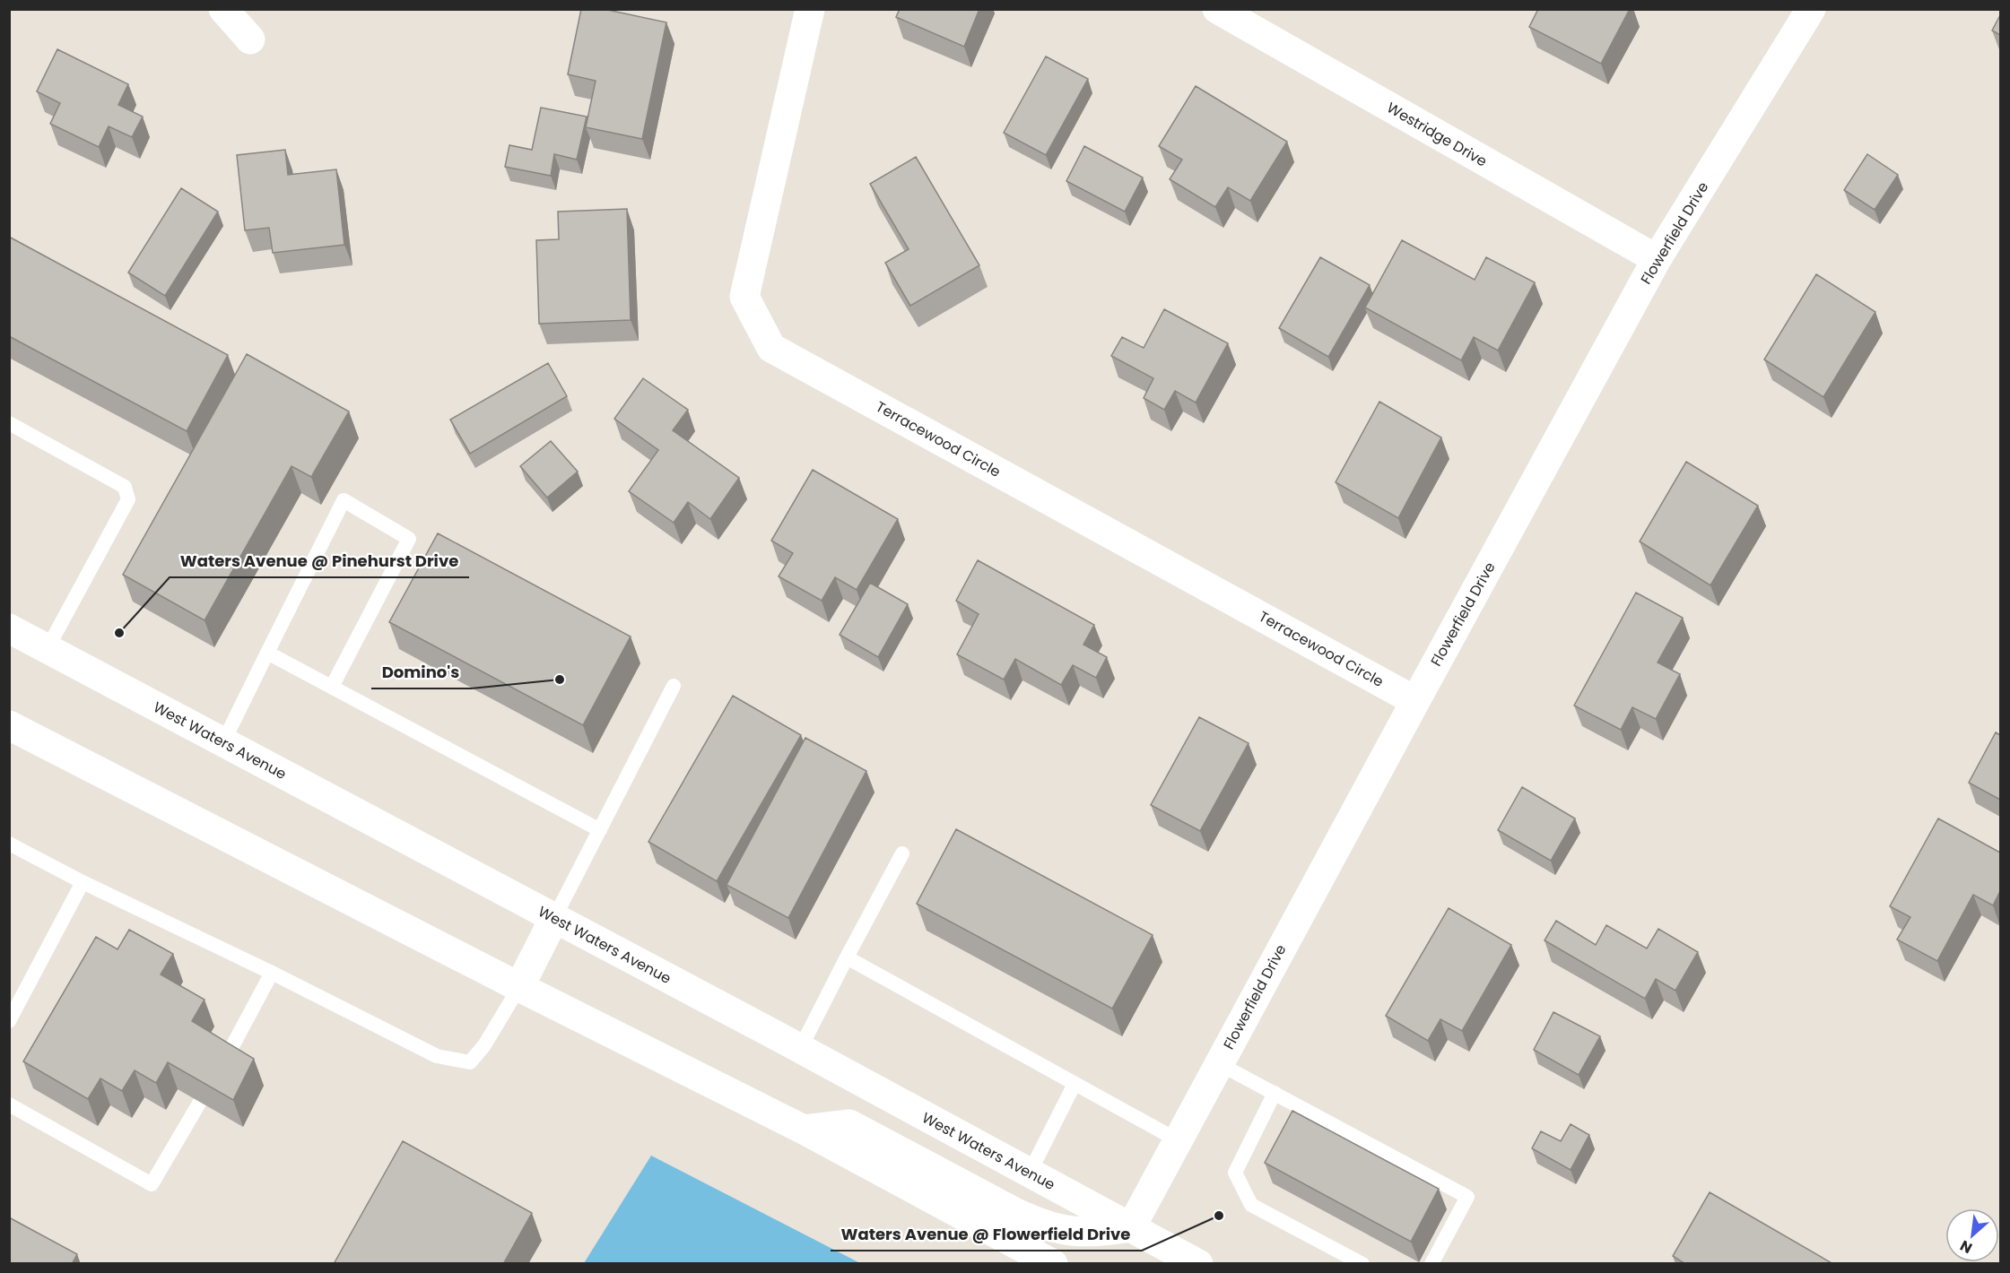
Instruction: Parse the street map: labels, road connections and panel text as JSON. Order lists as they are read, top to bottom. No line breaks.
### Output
{"streets":{"street":["Westridge Drive","Flowerfield Drive","Terracewood Circle","West Waters Avenue"]},"crossings":[["Westridge Drive","Flowerfield Drive"],["Flowerfield Drive","Terracewood Circle"],["Flowerfield Drive","West Waters Avenue"]],"places":["Waters Avenue @ Pinehurst Drive","Domino's","Waters Avenue @ Flowerfield Drive"],"north":"bottom left"}
